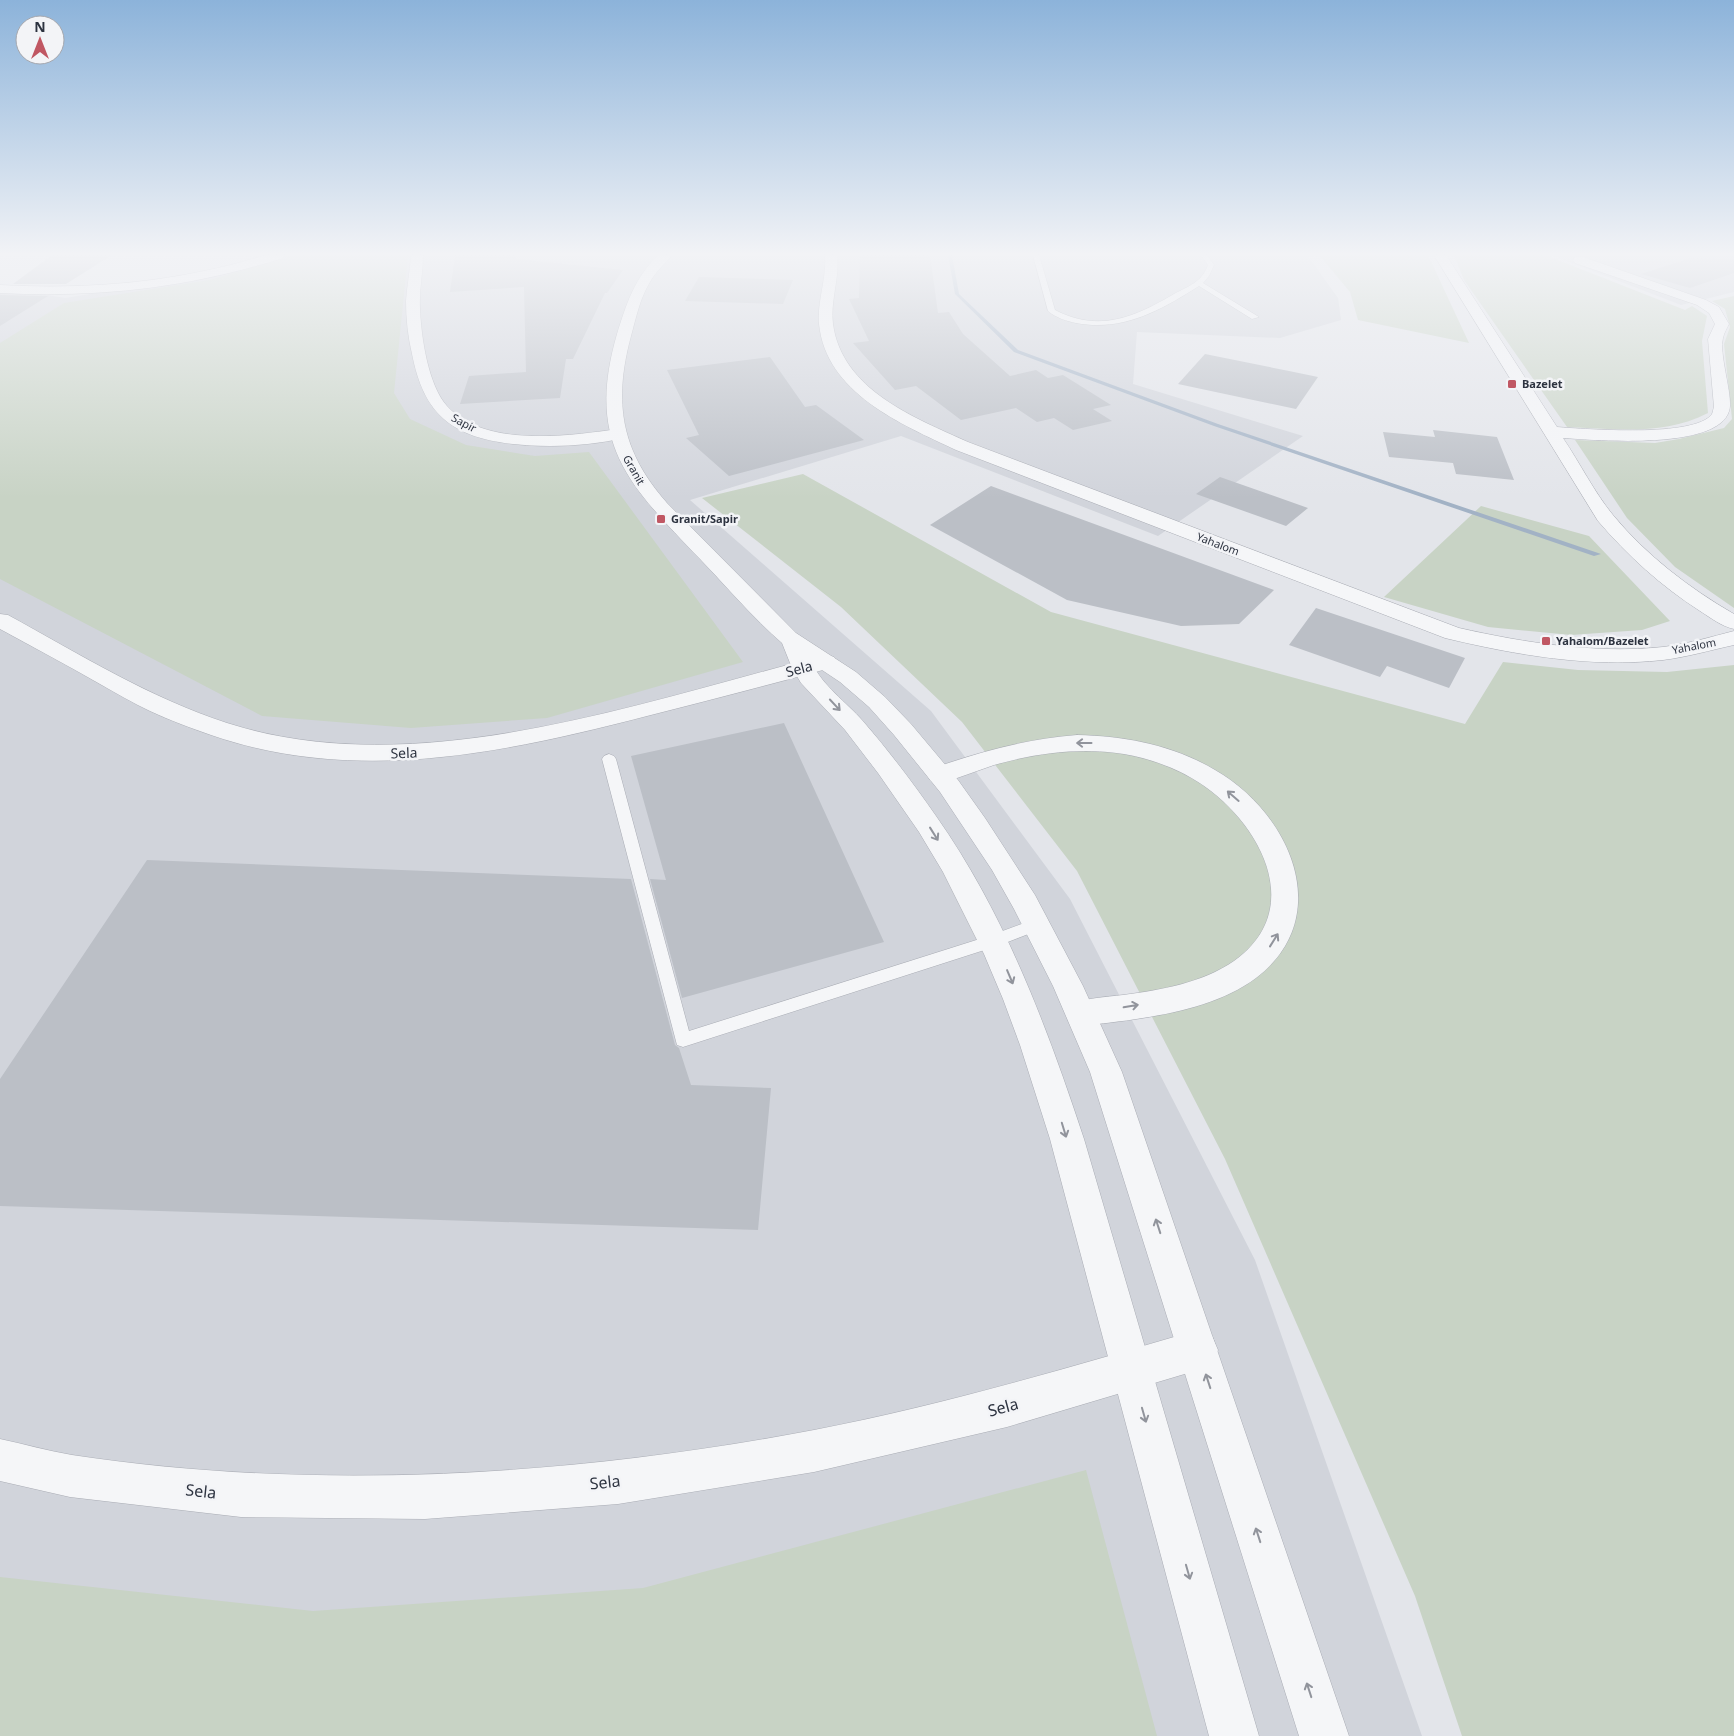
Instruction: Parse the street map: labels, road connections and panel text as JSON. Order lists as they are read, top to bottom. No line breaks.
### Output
{"streets":{"street":["Sapir","Granit","Yahalom","Sela"]},"crossings":[["Sapir","Granit"],["Granit","Sela"]],"places":{"transit":["Bazelet","Granit/Sapir","Yahalom/Bazelet"]},"north":"top"}
